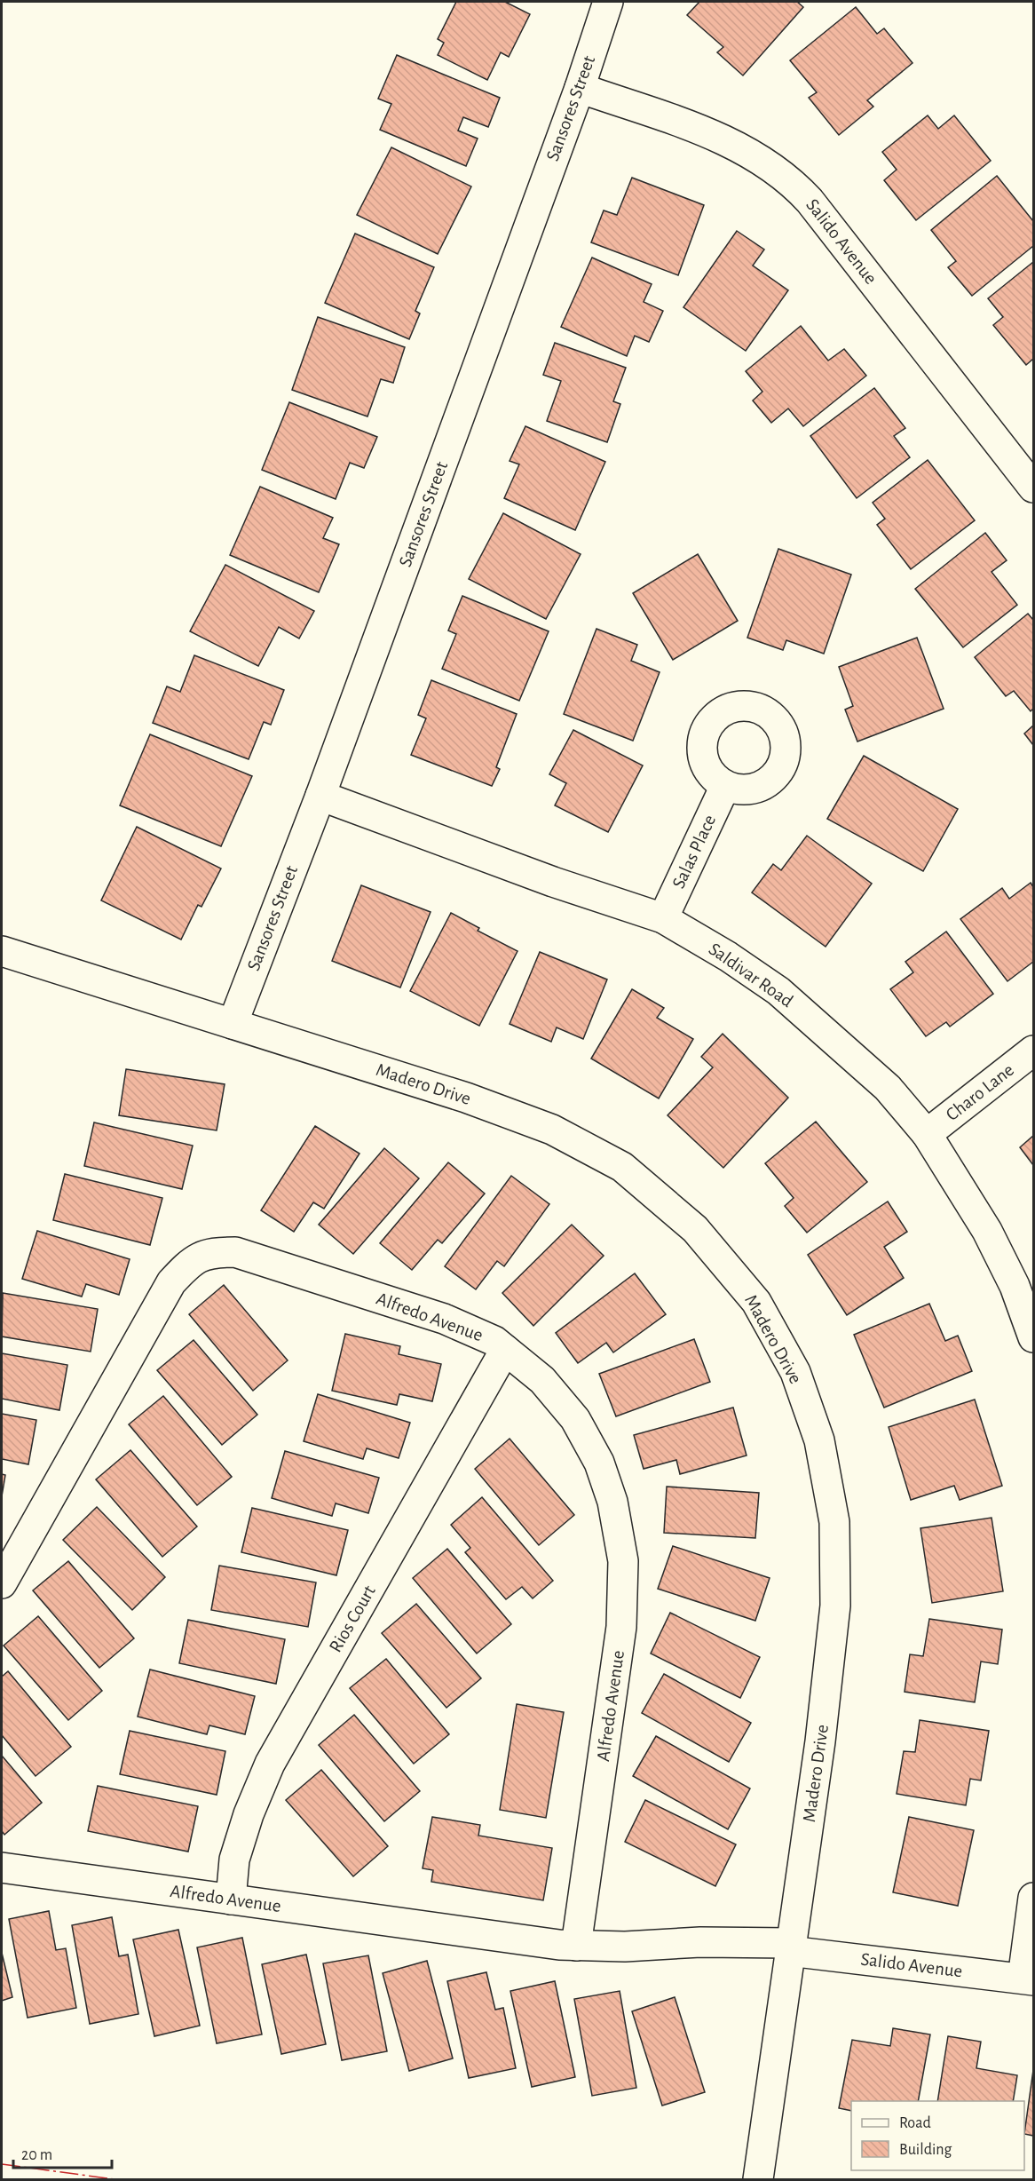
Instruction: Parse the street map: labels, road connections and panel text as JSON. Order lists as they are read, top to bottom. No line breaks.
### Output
{"streets":{"street":["Sansores Street","Salido Avenue","Salas Place","Saldivar Road","Madero Drive","Charo Lane","Alfredo Avenue","Rios Court"]},"crossings":[["Sansores Street","Salido Avenue"],["Sansores Street","Saldivar Road"],["Sansores Street","Madero Drive"],["Salido Avenue","Madero Drive"],["Salido Avenue","Alfredo Avenue"],["Salas Place","Saldivar Road"],["Saldivar Road","Charo Lane"],["Madero Drive","Alfredo Avenue"],["Alfredo Avenue","Rios Court"]],"legend":["Road","Building"],"scale_bar":"20 m"}
